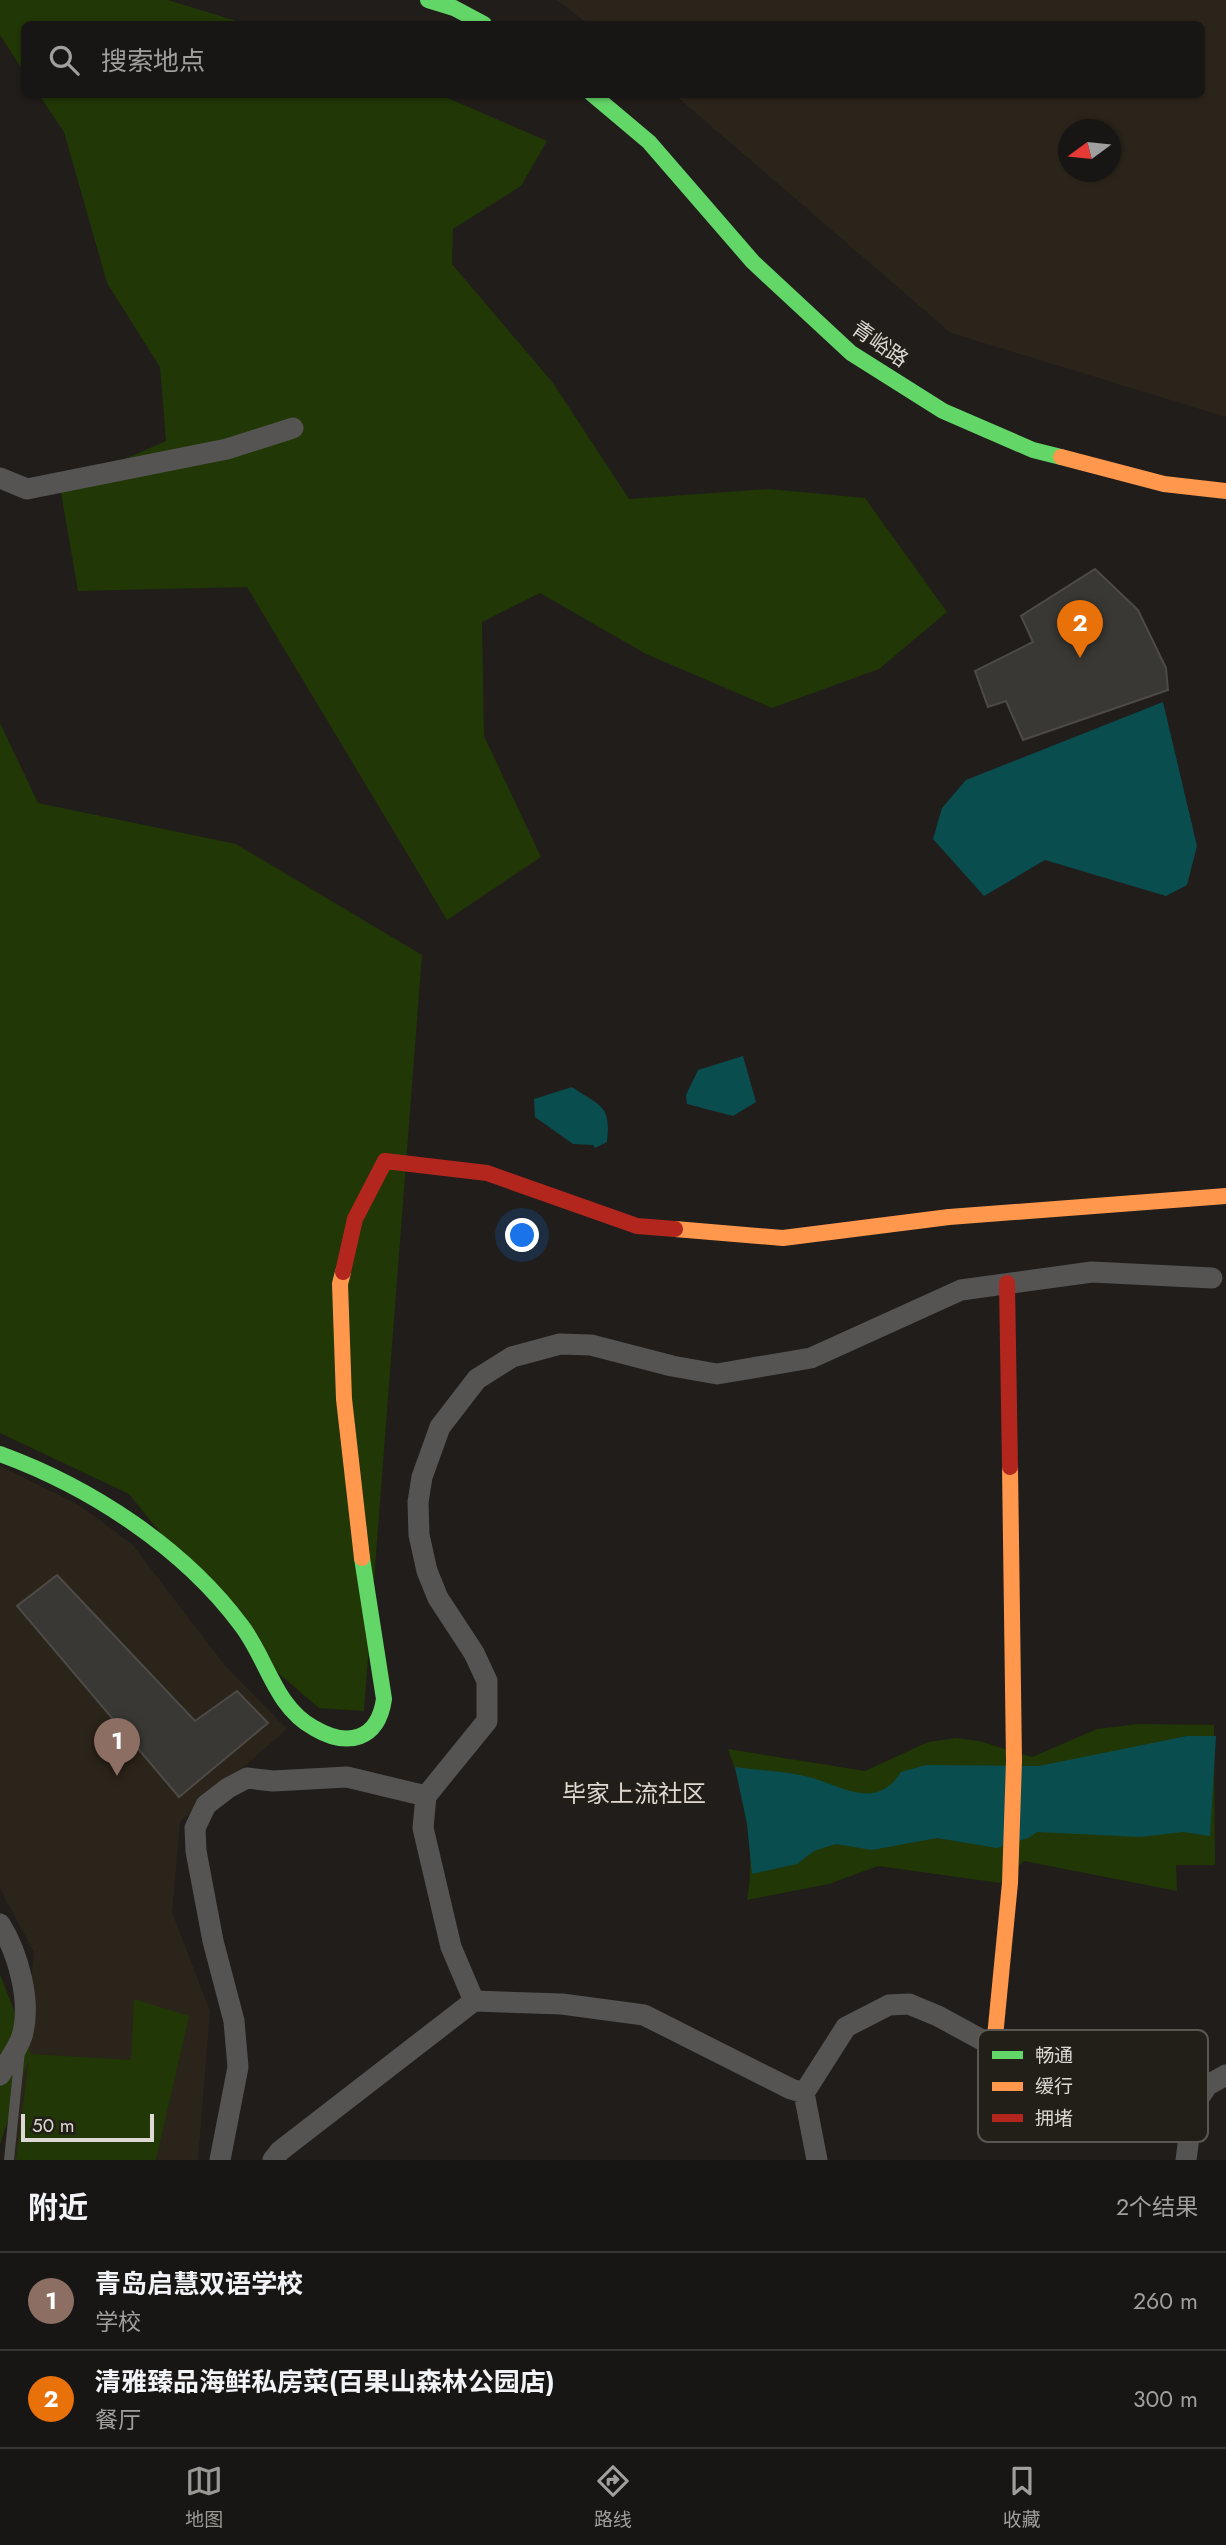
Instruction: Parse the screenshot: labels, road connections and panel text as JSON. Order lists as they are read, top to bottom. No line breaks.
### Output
{"streets":{"street":["青峪路"]},"districts":["毕家上流社区"],"legend":["畅通","缓行","拥堵"],"scale_bar":"50 m","north":"left","page":{"search":"搜索地点","pins":["2","1"],"scale":"50 m","heading":["附近","2个结果"],"list":[{"mark":"1","name":"青岛启慧双语学校","note":"学校","value":"260 m"},{"mark":"2","name":"清雅臻品海鲜私房菜(百果山森林公园店)","note":"餐厅","value":"300 m"}],"nav":["地图","路线","收藏"]}}
